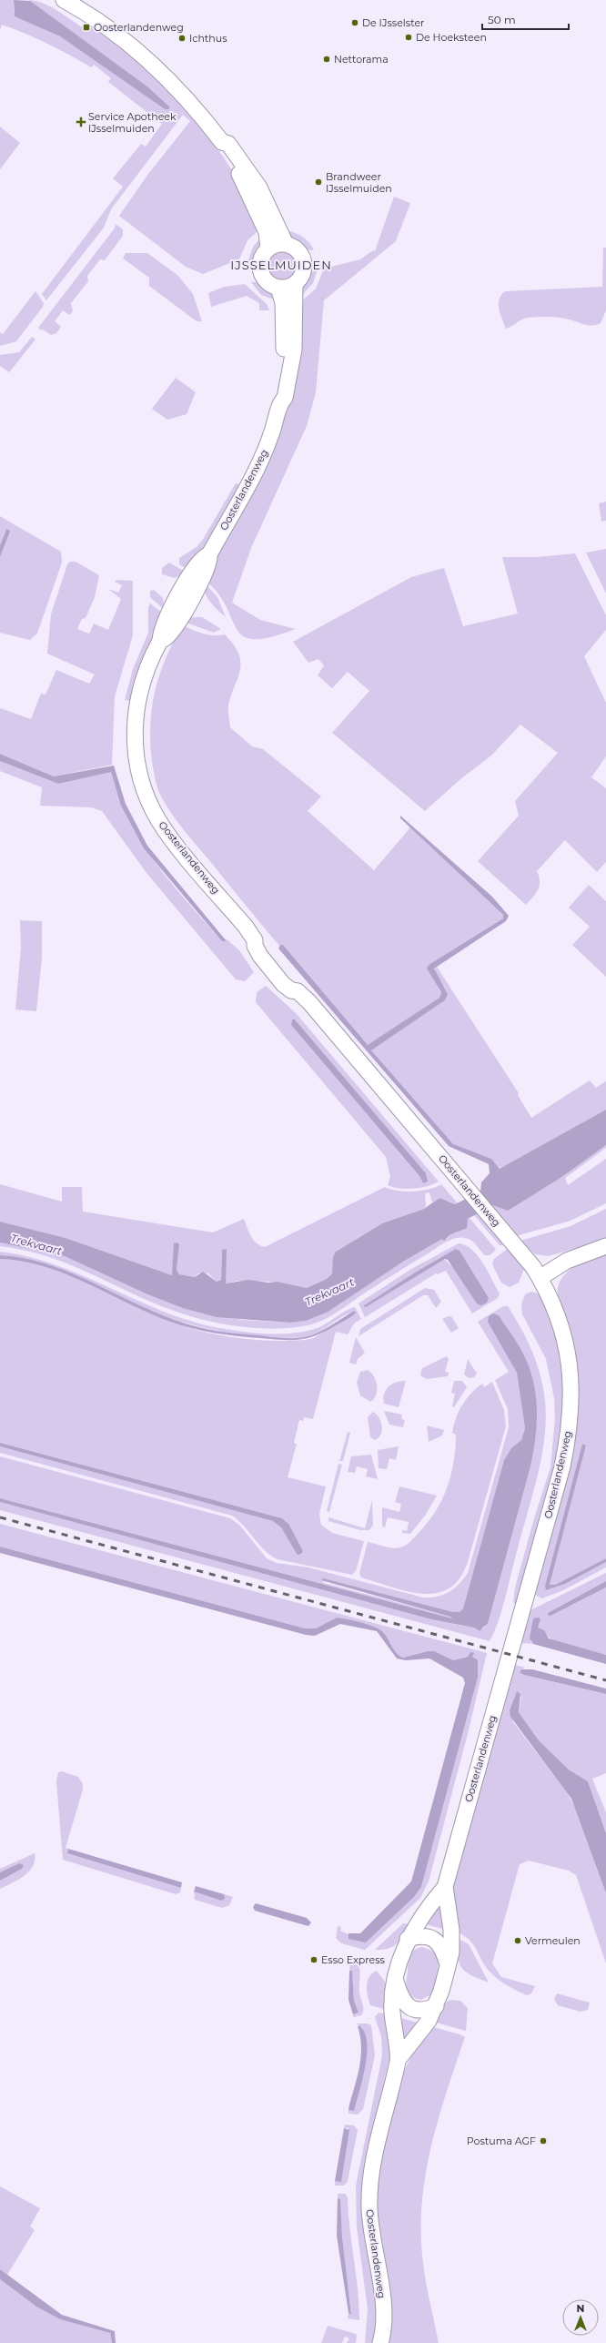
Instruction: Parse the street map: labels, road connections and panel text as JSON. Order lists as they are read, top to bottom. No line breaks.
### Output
{"streets":{"street":["Oosterlandenweg"]},"districts":["IJSSELMUIDEN"],"water":["Trekvaart"],"places":{"other":["De IJsselster","De Hoeksteen","Ichthus","Nettorama","Brandweer IJsselmuiden","Vermeulen","Esso Express","Postuma AGF"],"transit":["Oosterlandenweg"],"health":["Service Apotheek IJsselmuiden"]},"scale_bar":"50 m","north":"top"}
